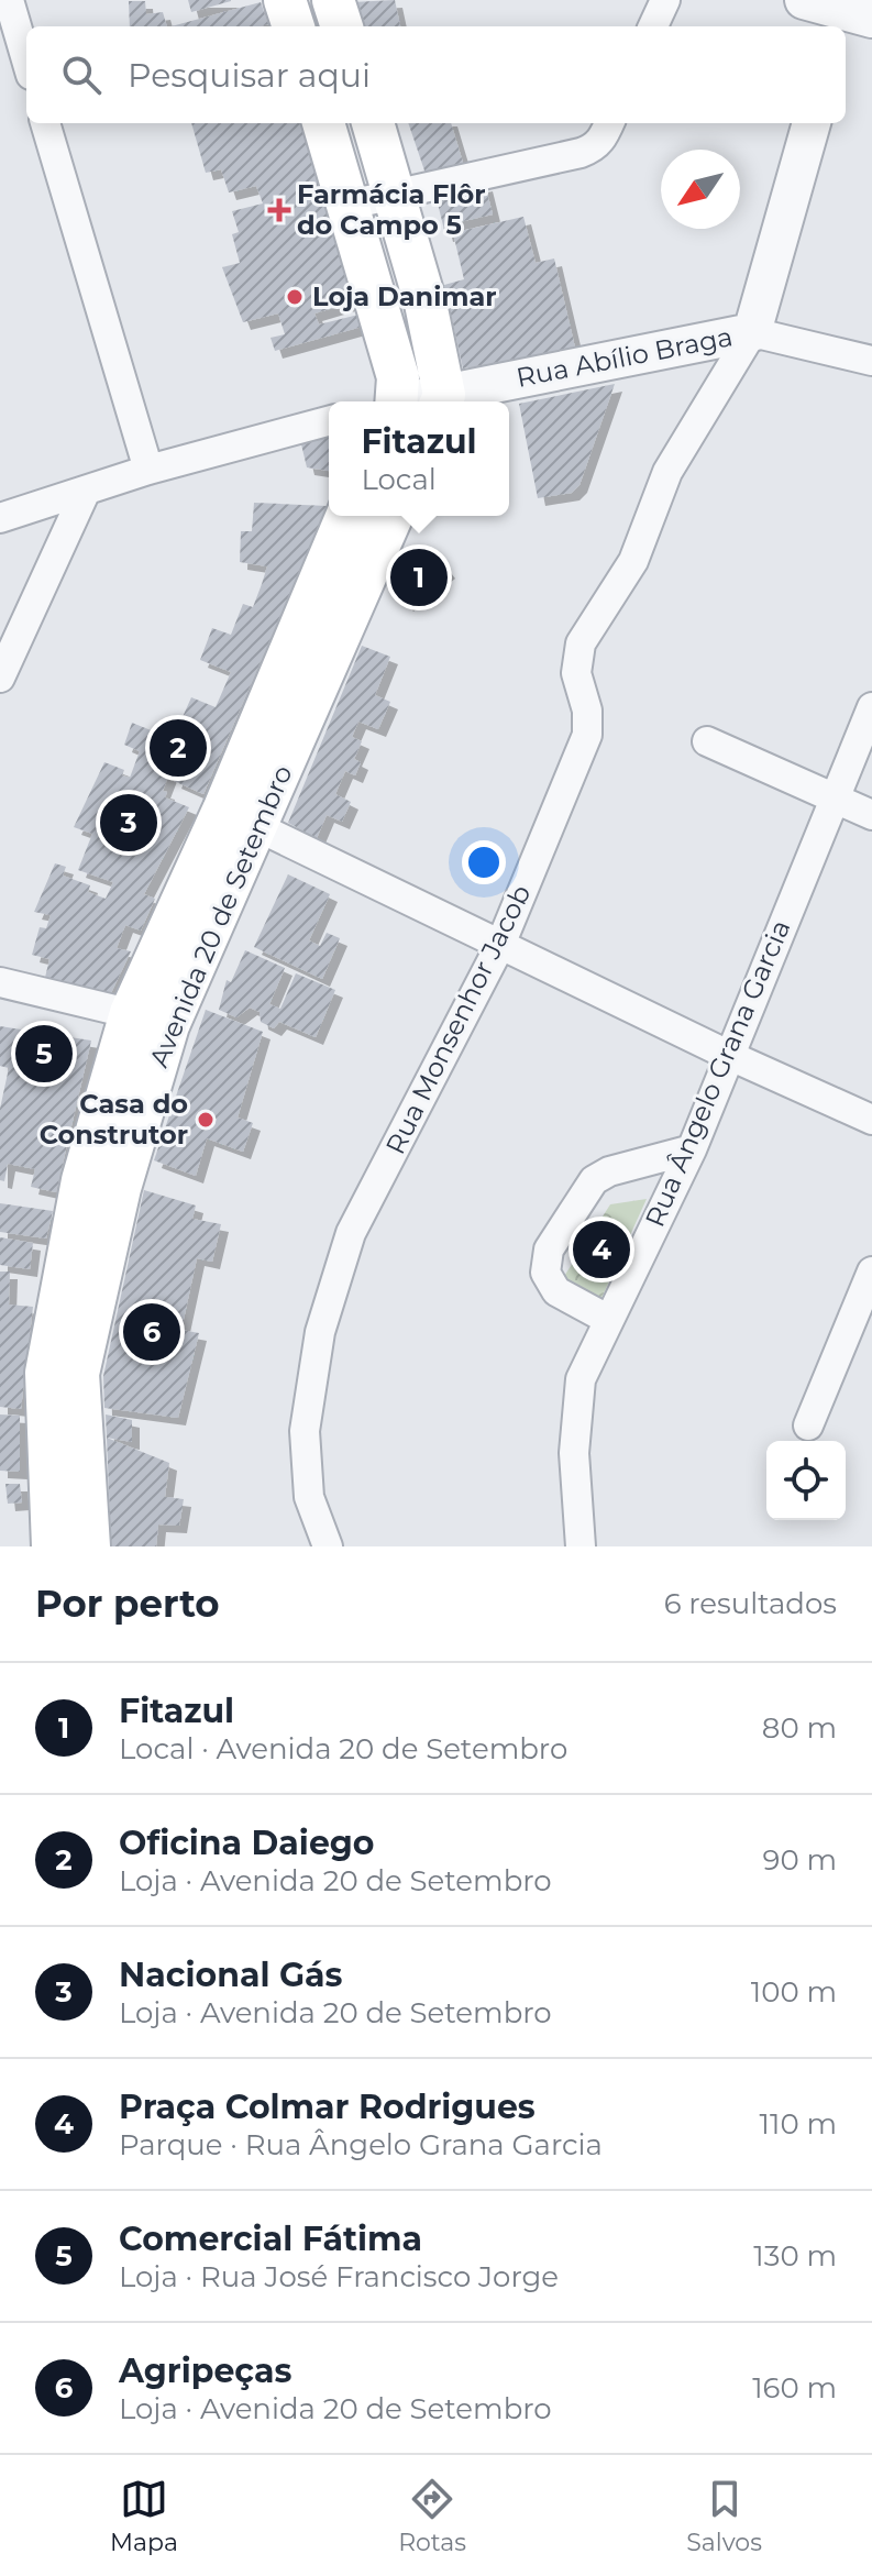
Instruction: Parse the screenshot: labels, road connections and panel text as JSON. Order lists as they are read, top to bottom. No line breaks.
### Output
{"streets":{"main road":["Avenida 20 de Setembro"],"street":["Rua Abílio Braga","Rua Monsenhor Jacob","Rua Ângelo Grana Garcia"]},"crossings":[["Rua Abílio Braga","Rua Monsenhor Jacob"]],"places":{"health":["Farmácia Flôr do Campo 5"],"other":["Loja Danimar","Casa do Construtor"]},"north":"bottom left","page":{"search":"Pesquisar aqui","popup":["Fitazul","Local"],"pins":["1","2","3","5","4","6"],"heading":["Por perto","6 resultados"],"list":[{"mark":"1","name":"Fitazul","note":"Local · Avenida 20 de Setembro","value":"80 m"},{"mark":"2","name":"Oficina Daiego","note":"Loja · Avenida 20 de Setembro","value":"90 m"},{"mark":"3","name":"Nacional Gás","note":"Loja · Avenida 20 de Setembro","value":"100 m"},{"mark":"4","name":"Praça Colmar Rodrigues","note":"Parque · Rua Ângelo Grana Garcia","value":"110 m"},{"mark":"5","name":"Comercial Fátima","note":"Loja · Rua José Francisco Jorge","value":"130 m"},{"mark":"6","name":"Agripeças","note":"Loja · Avenida 20 de Setembro","value":"160 m"}],"nav":["Mapa","Rotas","Salvos"]}}
